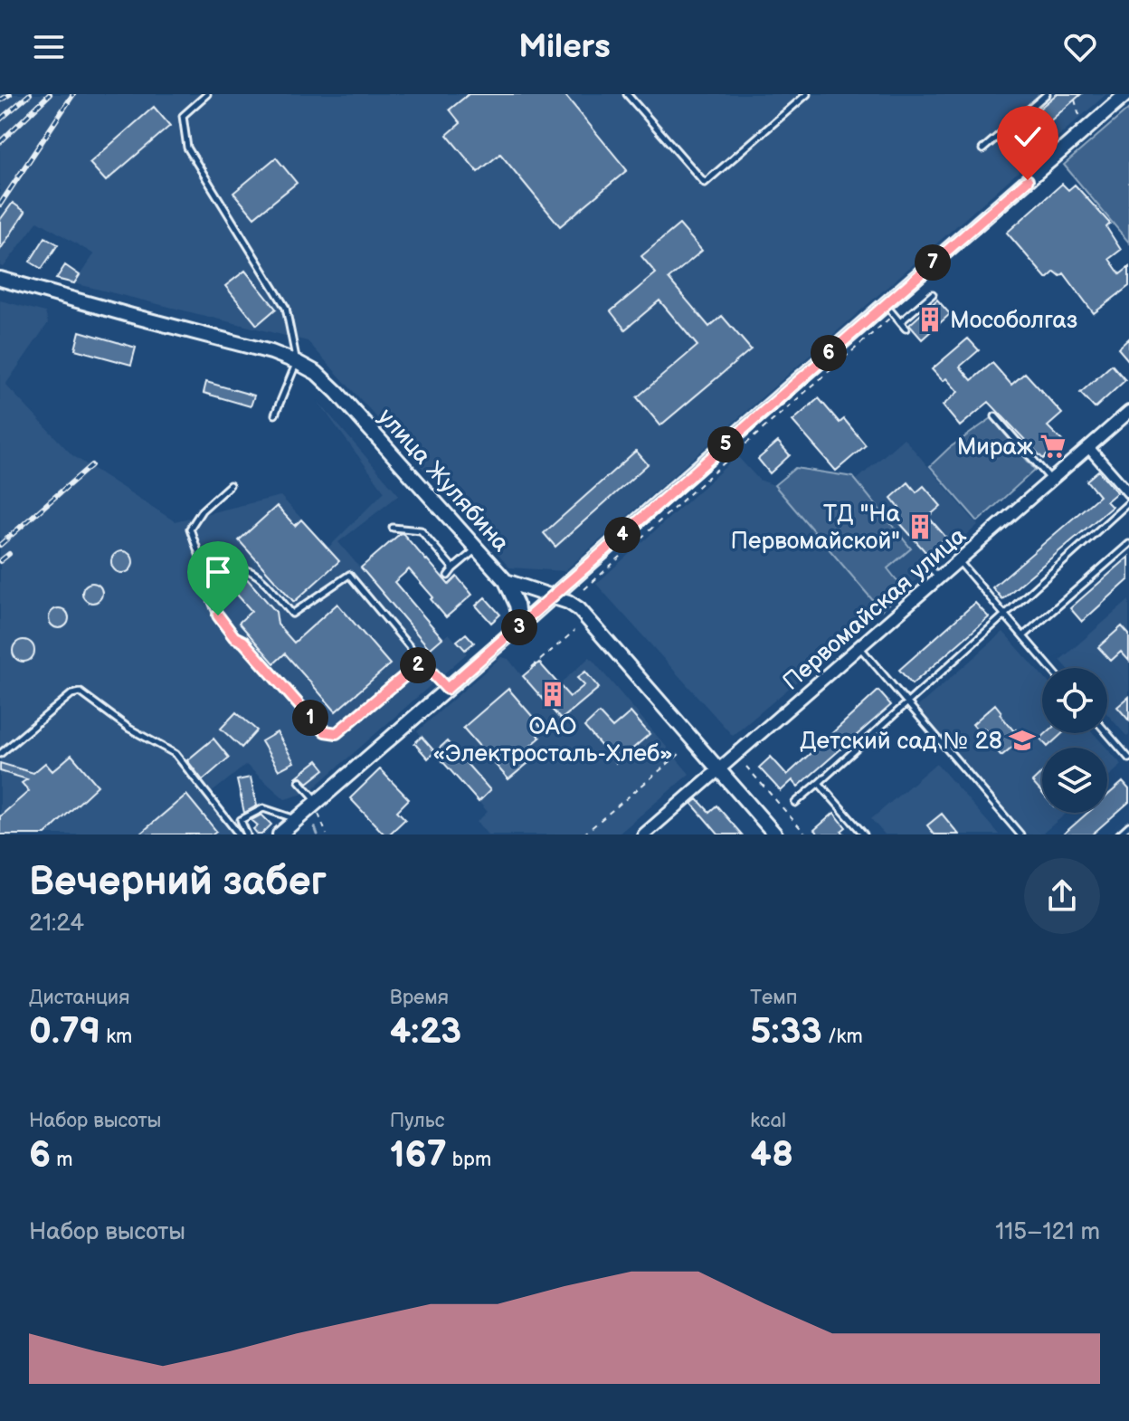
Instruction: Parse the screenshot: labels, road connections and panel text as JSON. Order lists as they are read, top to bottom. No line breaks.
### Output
{"streets":{"main road":["улица Жулябина"],"street":["Первомайская улица"]},"crossings":[["улица Жулябина","Первомайская улица"]],"places":{"building":["Мособолгаз","ТД \"На Первомайской\"","ОАО «Электросталь-Хлеб»"],"supermarket":["Мираж"],"school or university":["Детский сад № 28"]},"page":{"header":"Milers","pins":["7","6","5","4","3","2","1"],"heading":["Вечерний забег","21:24"],"stats":[["Дистанция","0.79 km"],["Время","4:23"],["Темп","5:33 /km"],["Набор высоты","6 m"],["Пульс","167 bpm"],["kcal","48"]],"chart":["Набор высоты","115–121 m"]}}
